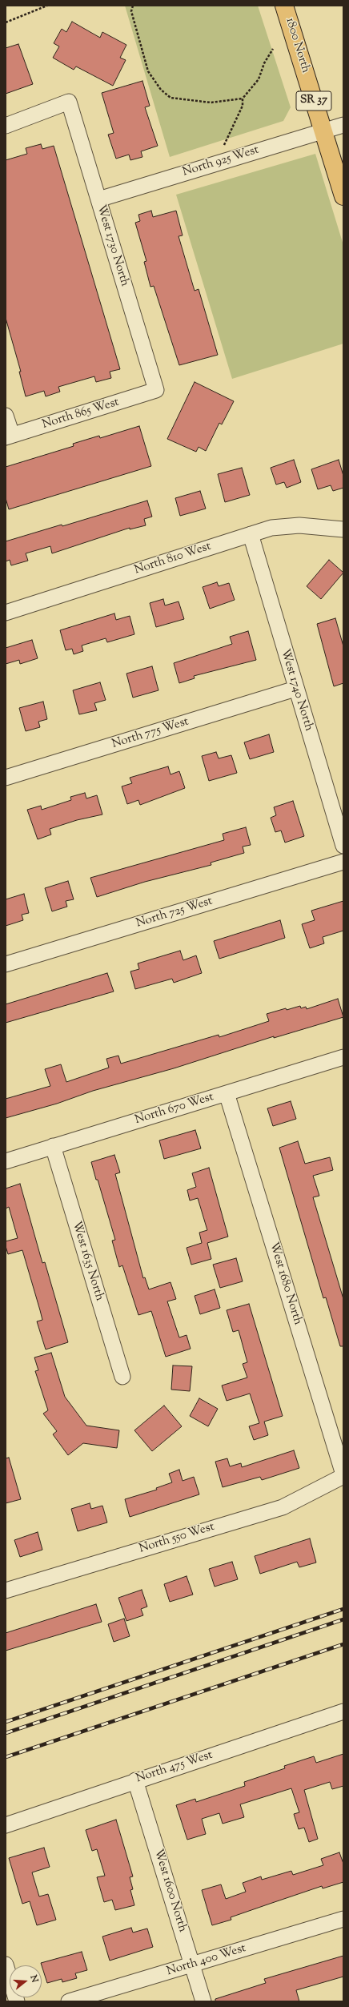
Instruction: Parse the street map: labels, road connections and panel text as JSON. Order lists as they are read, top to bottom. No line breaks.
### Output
{"streets":{"main road":["1800 North","SR 37"],"street":["North 925 West","West 1730 North","North 865 West","North 810 West","West 1740 North","North 775 West","North 725 West","North 670 West","West 1635 North","West 1680 North","North 550 West","North 475 West","West 1600 North","North 400 West"]},"crossings":[["1800 North","North 925 West"],["North 925 West","West 1730 North"],["West 1730 North","North 865 West"],["North 810 West","West 1740 North"],["West 1740 North","North 775 West"],["North 670 West","West 1635 North"],["North 670 West","West 1680 North"],["West 1680 North","North 550 West"],["North 475 West","West 1600 North"],["West 1600 North","North 400 West"]],"north":"right"}
